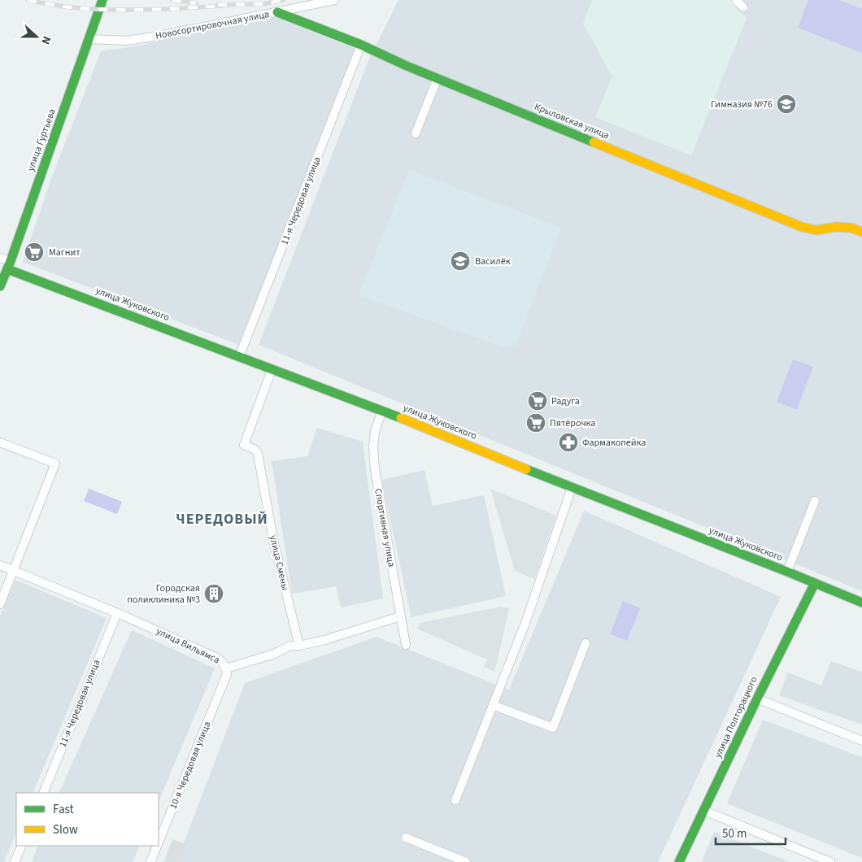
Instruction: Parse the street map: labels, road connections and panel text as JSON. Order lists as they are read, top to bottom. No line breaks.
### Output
{"streets":{"street":["Новосортировочная улица","Крыловская улица","улица Гуртьева","11-я Чередовая улица","улица Жуковского","Спортивная улица","улица Смены","улица Вильямса","улица Полторацкого","10-я Чередовая улица"]},"crossings":[["Новосортировочная улица","Крыловская улица"],["Новосортировочная улица","улица Гуртьева"],["Крыловская улица","11-я Чередовая улица"],["улица Гуртьева","улица Жуковского"],["11-я Чередовая улица","улица Жуковского"],["11-я Чередовая улица","улица Вильямса"],["улица Жуковского","Спортивная улица"],["улица Жуковского","улица Смены"],["улица Жуковского","улица Полторацкого"],["Спортивная улица","улица Вильямса"],["улица Смены","улица Вильямса"],["улица Вильямса","10-я Чередовая улица"]],"districts":["ЧЕРЕДОВЫЙ"],"places":{"school or university":["Гимназия №76","Василёк"],"supermarket":["Магнит","Радуга","Пятёрочка"],"pharmacy":["Фармакопейка"],"building":["Городская поликлиника №3"]},"legend":["Fast","Slow"],"scale_bar":"50 m","north":"right"}
